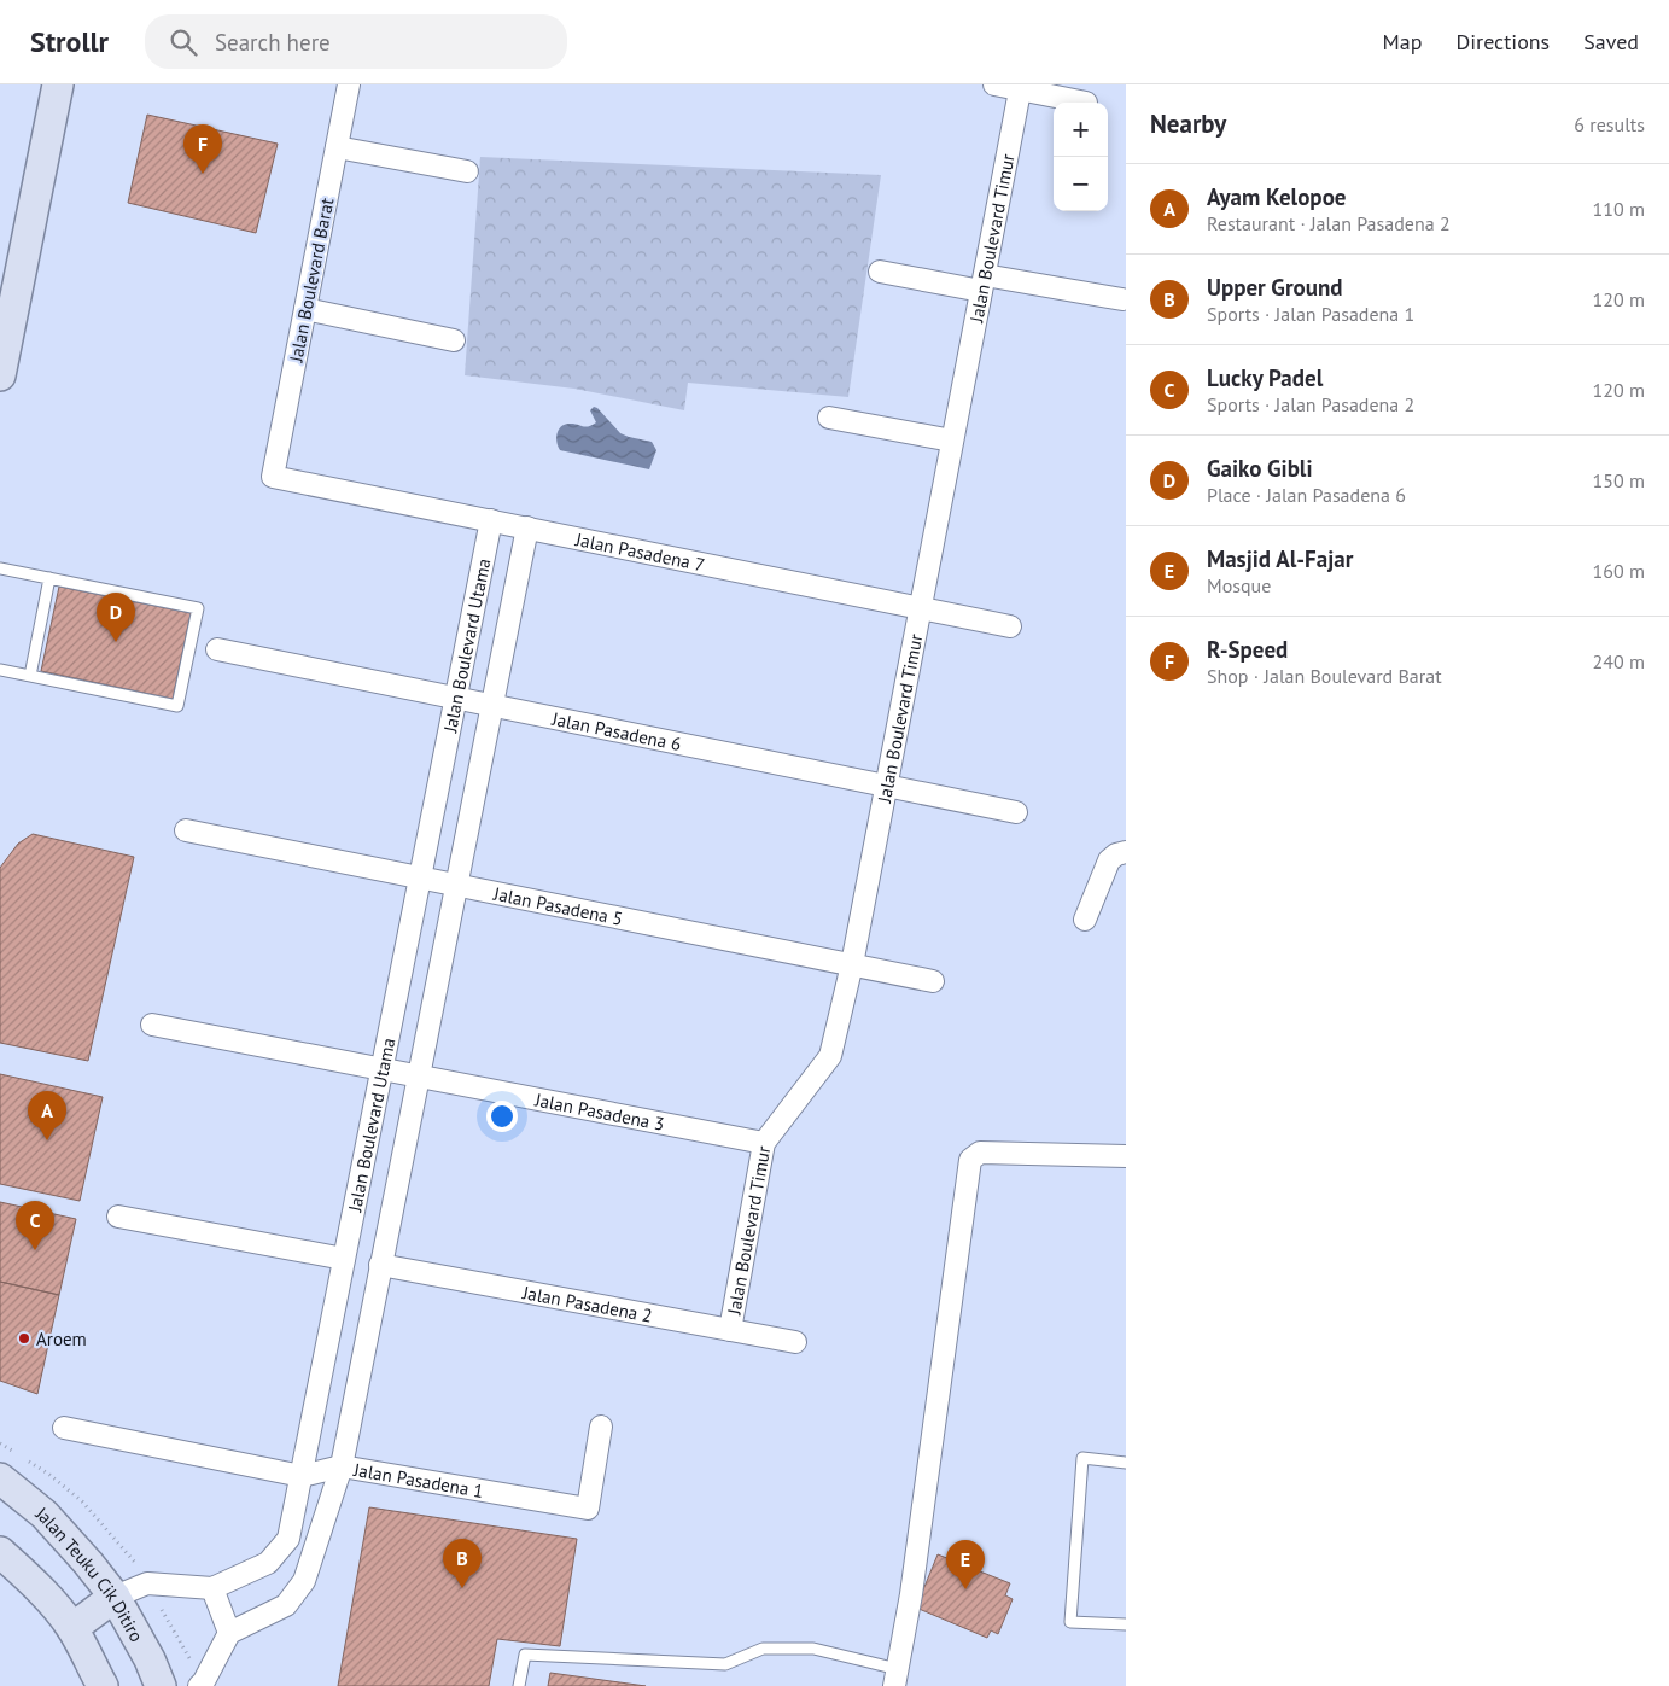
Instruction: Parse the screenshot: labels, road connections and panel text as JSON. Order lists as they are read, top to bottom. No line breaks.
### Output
{"streets":{"main road":["Jalan Teuku Cik Ditiro"],"street":["Jalan Boulevard Timur","Jalan Boulevard Barat","Jalan Pasadena 7","Jalan Boulevard Utama","Jalan Pasadena 6","Jalan Pasadena 5","Jalan Pasadena 3","Jalan Pasadena 2","Jalan Pasadena 1"]},"crossings":[["Jalan Boulevard Timur","Jalan Pasadena 7"],["Jalan Boulevard Timur","Jalan Pasadena 6"],["Jalan Boulevard Timur","Jalan Pasadena 5"],["Jalan Boulevard Timur","Jalan Pasadena 3"],["Jalan Boulevard Timur","Jalan Pasadena 2"],["Jalan Boulevard Barat","Jalan Pasadena 7"],["Jalan Pasadena 7","Jalan Boulevard Utama"],["Jalan Boulevard Utama","Jalan Pasadena 6"],["Jalan Boulevard Utama","Jalan Pasadena 5"],["Jalan Boulevard Utama","Jalan Pasadena 3"],["Jalan Boulevard Utama","Jalan Pasadena 2"],["Jalan Boulevard Utama","Jalan Pasadena 1"],["Jalan Boulevard Utama","Jalan Teuku Cik Ditiro"]],"places":["Aroem"],"page":{"header":"Strollr","search":"Search here","nav":["Map","Directions","Saved"],"heading":["Nearby","6 results"],"map_buttons":["+","−"],"pins":["F","D","A","C","B","E"],"list":[{"mark":"A","name":"Ayam Kelopoe","note":"Restaurant · Jalan Pasadena 2","value":"110 m"},{"mark":"B","name":"Upper Ground","note":"Sports · Jalan Pasadena 1","value":"120 m"},{"mark":"C","name":"Lucky Padel","note":"Sports · Jalan Pasadena 2","value":"120 m"},{"mark":"D","name":"Gaiko Gibli","note":"Place · Jalan Pasadena 6","value":"150 m"},{"mark":"E","name":"Masjid Al-Fajar","note":"Mosque","value":"160 m"},{"mark":"F","name":"R-Speed","note":"Shop · Jalan Boulevard Barat","value":"240 m"}]}}
